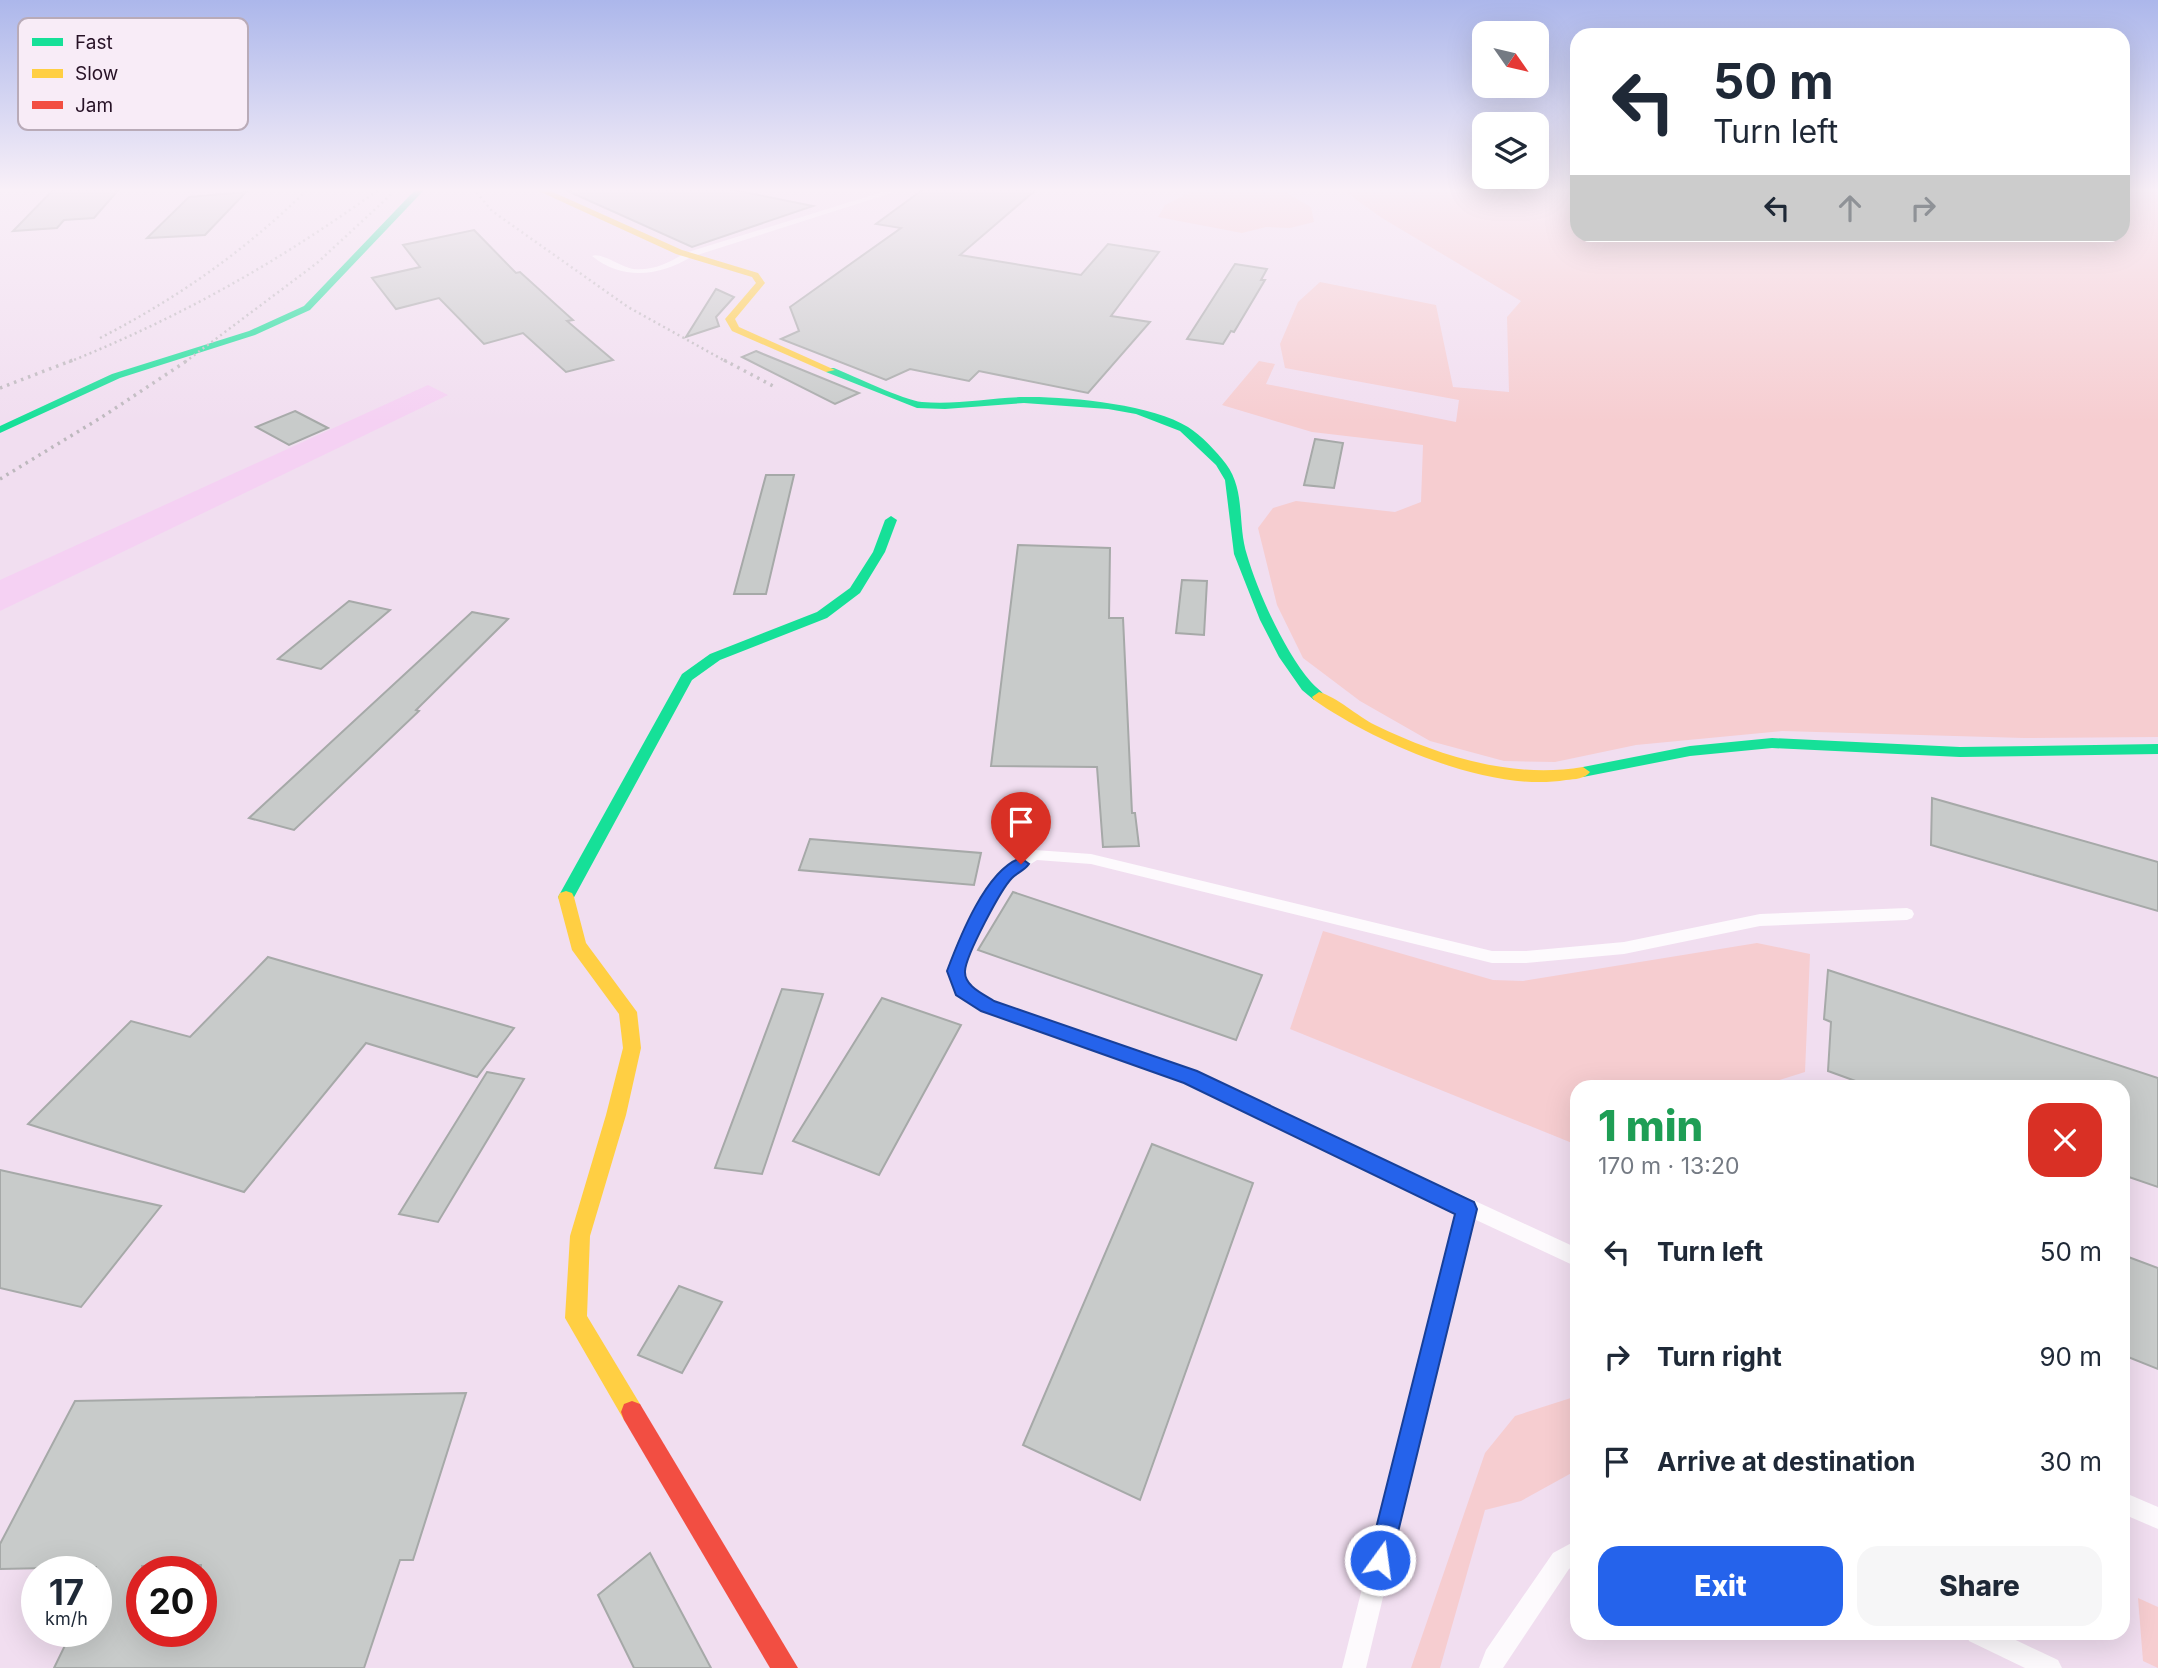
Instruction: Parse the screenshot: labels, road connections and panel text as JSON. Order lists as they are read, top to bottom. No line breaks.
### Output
{"legend":["Fast","Slow","Jam"],"north":"bottom right","page":{"turn":["50 m","Turn left"],"heading":["1 min","170 m · 13:20"],"list":[{"name":"Turn left","value":"50 m"},{"name":"Turn right","value":"90 m"},{"name":"Arrive at destination","value":"30 m"}],"buttons":["Exit","Share"],"speed":"17 km/h","limit":"20"}}
